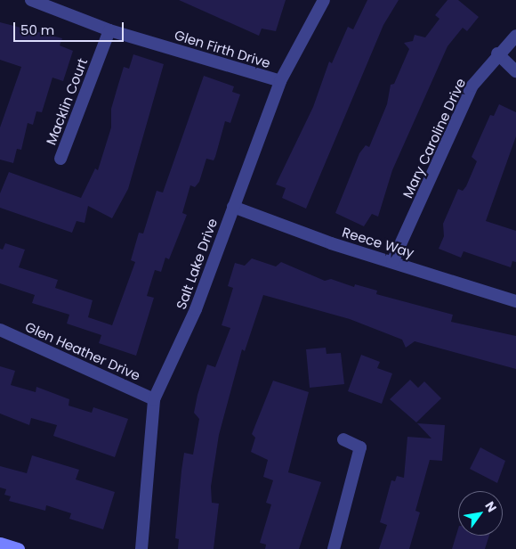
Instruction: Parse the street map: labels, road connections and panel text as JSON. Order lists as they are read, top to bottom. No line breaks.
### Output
{"streets":{"street":["Glen Firth Drive","Macklin Court","Mary Caroline Drive","Reece Way","Salt Lake Drive","Glen Heather Drive"]},"crossings":[["Glen Firth Drive","Macklin Court"],["Glen Firth Drive","Salt Lake Drive"],["Mary Caroline Drive","Reece Way"],["Reece Way","Salt Lake Drive"],["Salt Lake Drive","Glen Heather Drive"]],"scale_bar":"50 m","north":"top right"}
